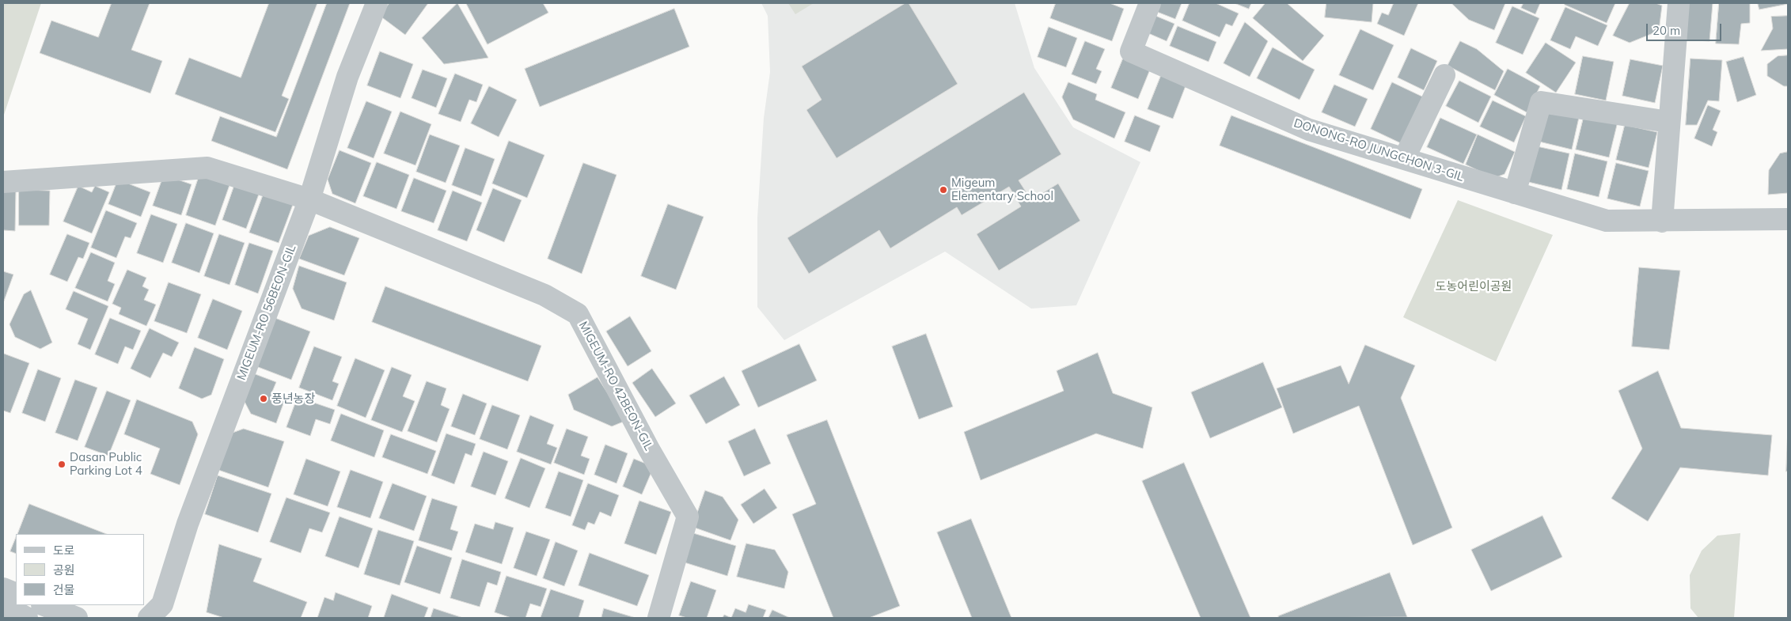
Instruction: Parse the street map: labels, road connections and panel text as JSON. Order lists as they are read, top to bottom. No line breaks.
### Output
{"streets":{"street":["DONONG-RO JUNGCHON 3-GIL","MIGEUM-RO 56BEON-GIL","MIGEUM-RO 42BEON-GIL"]},"crossings":[["MIGEUM-RO 56BEON-GIL","MIGEUM-RO 42BEON-GIL"]],"parks":["도농어린이공원"],"places":["Migeum Elementary School","풍년농장","Dasan Public Parking Lot 4"],"legend":["도로","공원","건물"],"scale_bar":"20 m"}
